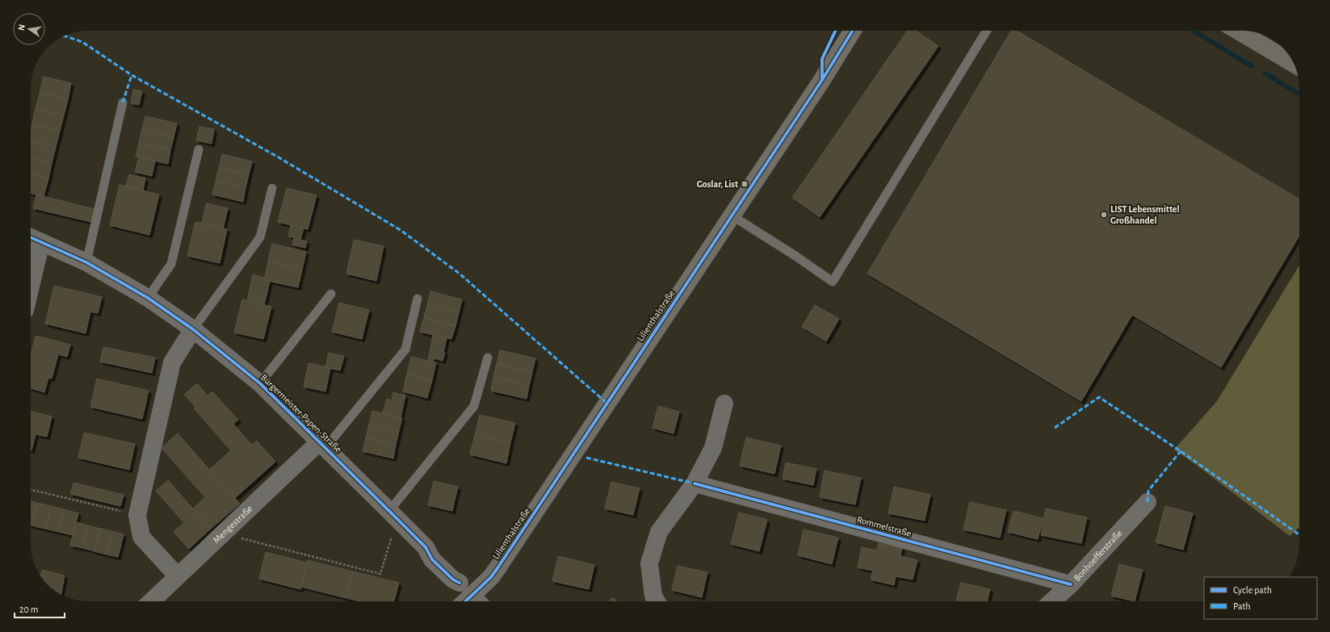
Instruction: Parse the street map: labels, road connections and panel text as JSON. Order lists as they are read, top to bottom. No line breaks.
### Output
{"streets":{"street":["Lilienthalstraße","Bürgermeister-Papen-Straße","Mengestraße","Rommelstraße","Bonhoefferstraße"]},"crossings":[["Lilienthalstraße","Bürgermeister-Papen-Straße"],["Bürgermeister-Papen-Straße","Mengestraße"],["Rommelstraße","Bonhoefferstraße"]],"places":{"transit":["Goslar, List"],"other":["LIST Lebensmittel Großhandel"]},"legend":["Cycle path","Path"],"scale_bar":"20 m","north":"left"}
